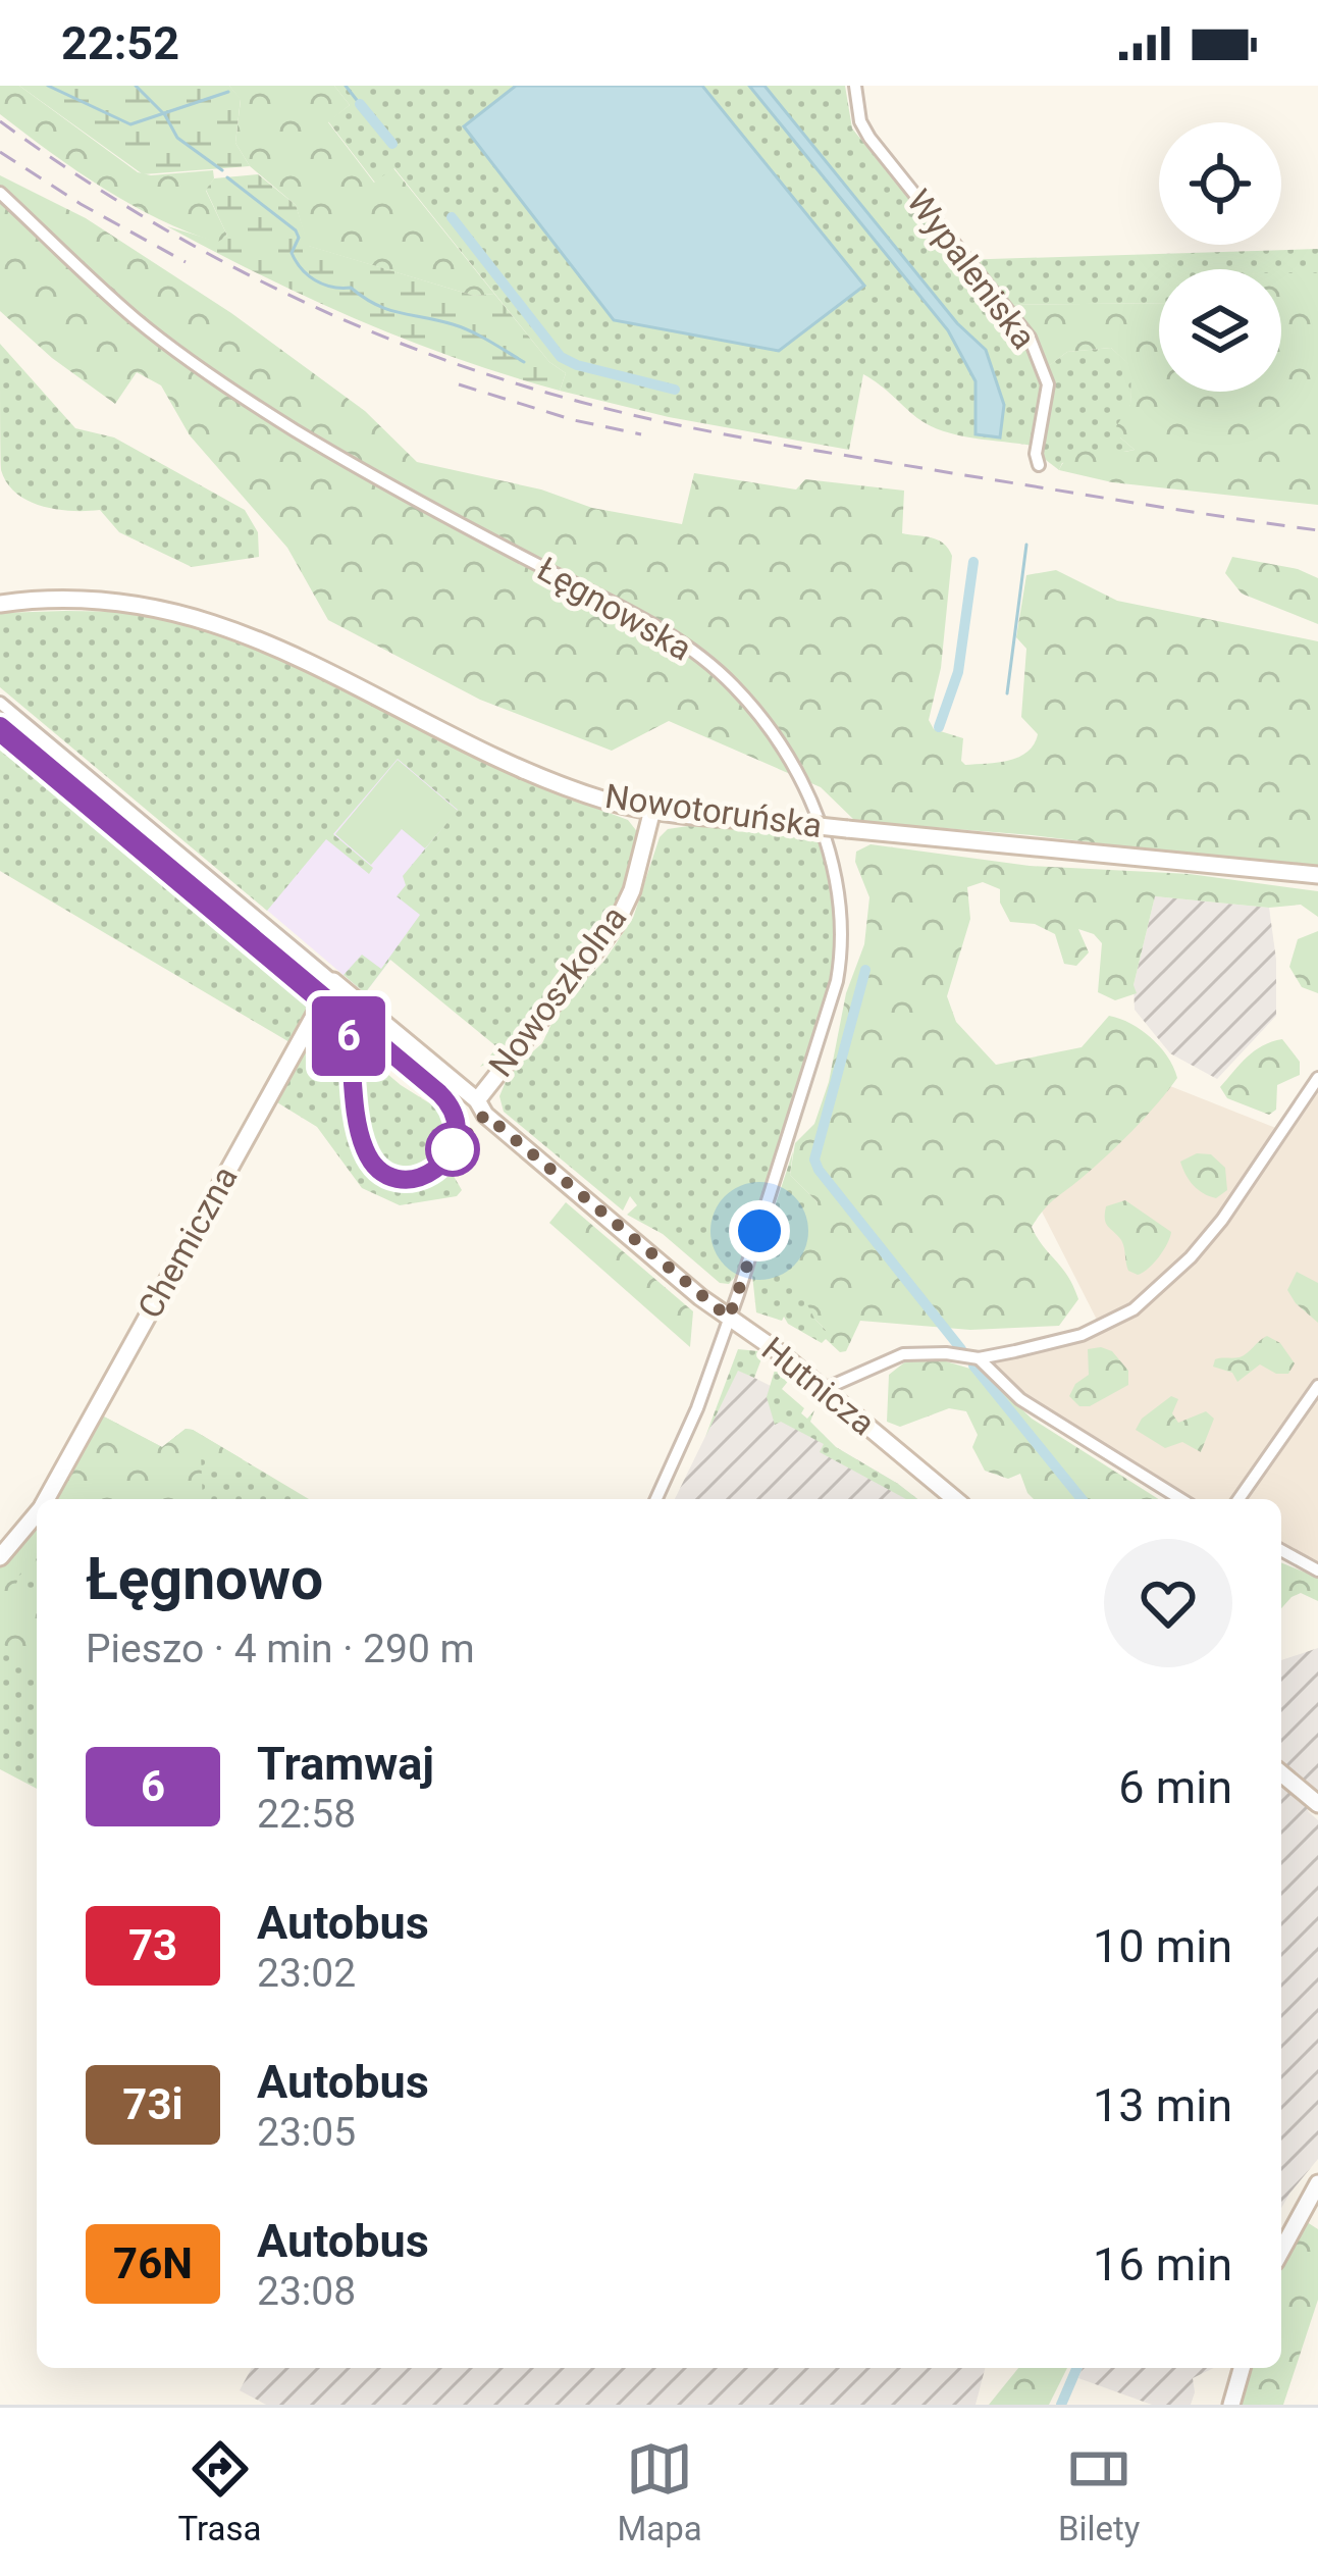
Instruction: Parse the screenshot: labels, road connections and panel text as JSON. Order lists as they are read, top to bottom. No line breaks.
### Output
{"streets":{"street":["Wypaleniska","Łęgnowska","Nowotoruńska","Nowoszkolna","Chemiczna","Hutnicza"]},"crossings":[["Łęgnowska","Hutnicza"],["Nowotoruńska","Nowoszkolna"],["Nowoszkolna","Hutnicza"],["Chemiczna","Hutnicza"]],"lines":["tram line 6"],"page":{"status":"22:52","on_map":"6","heading":["Łęgnowo","Pieszo · 4 min · 290 m"],"list":[{"mark":"6","name":"Tramwaj","note":"22:58","value":"6 min"},{"mark":"73","name":"Autobus","note":"23:02","value":"10 min"},{"mark":"73i","name":"Autobus","note":"23:05","value":"13 min"},{"mark":"76N","name":"Autobus","note":"23:08","value":"16 min"}],"tabs":["Trasa","Mapa","Bilety"]}}
